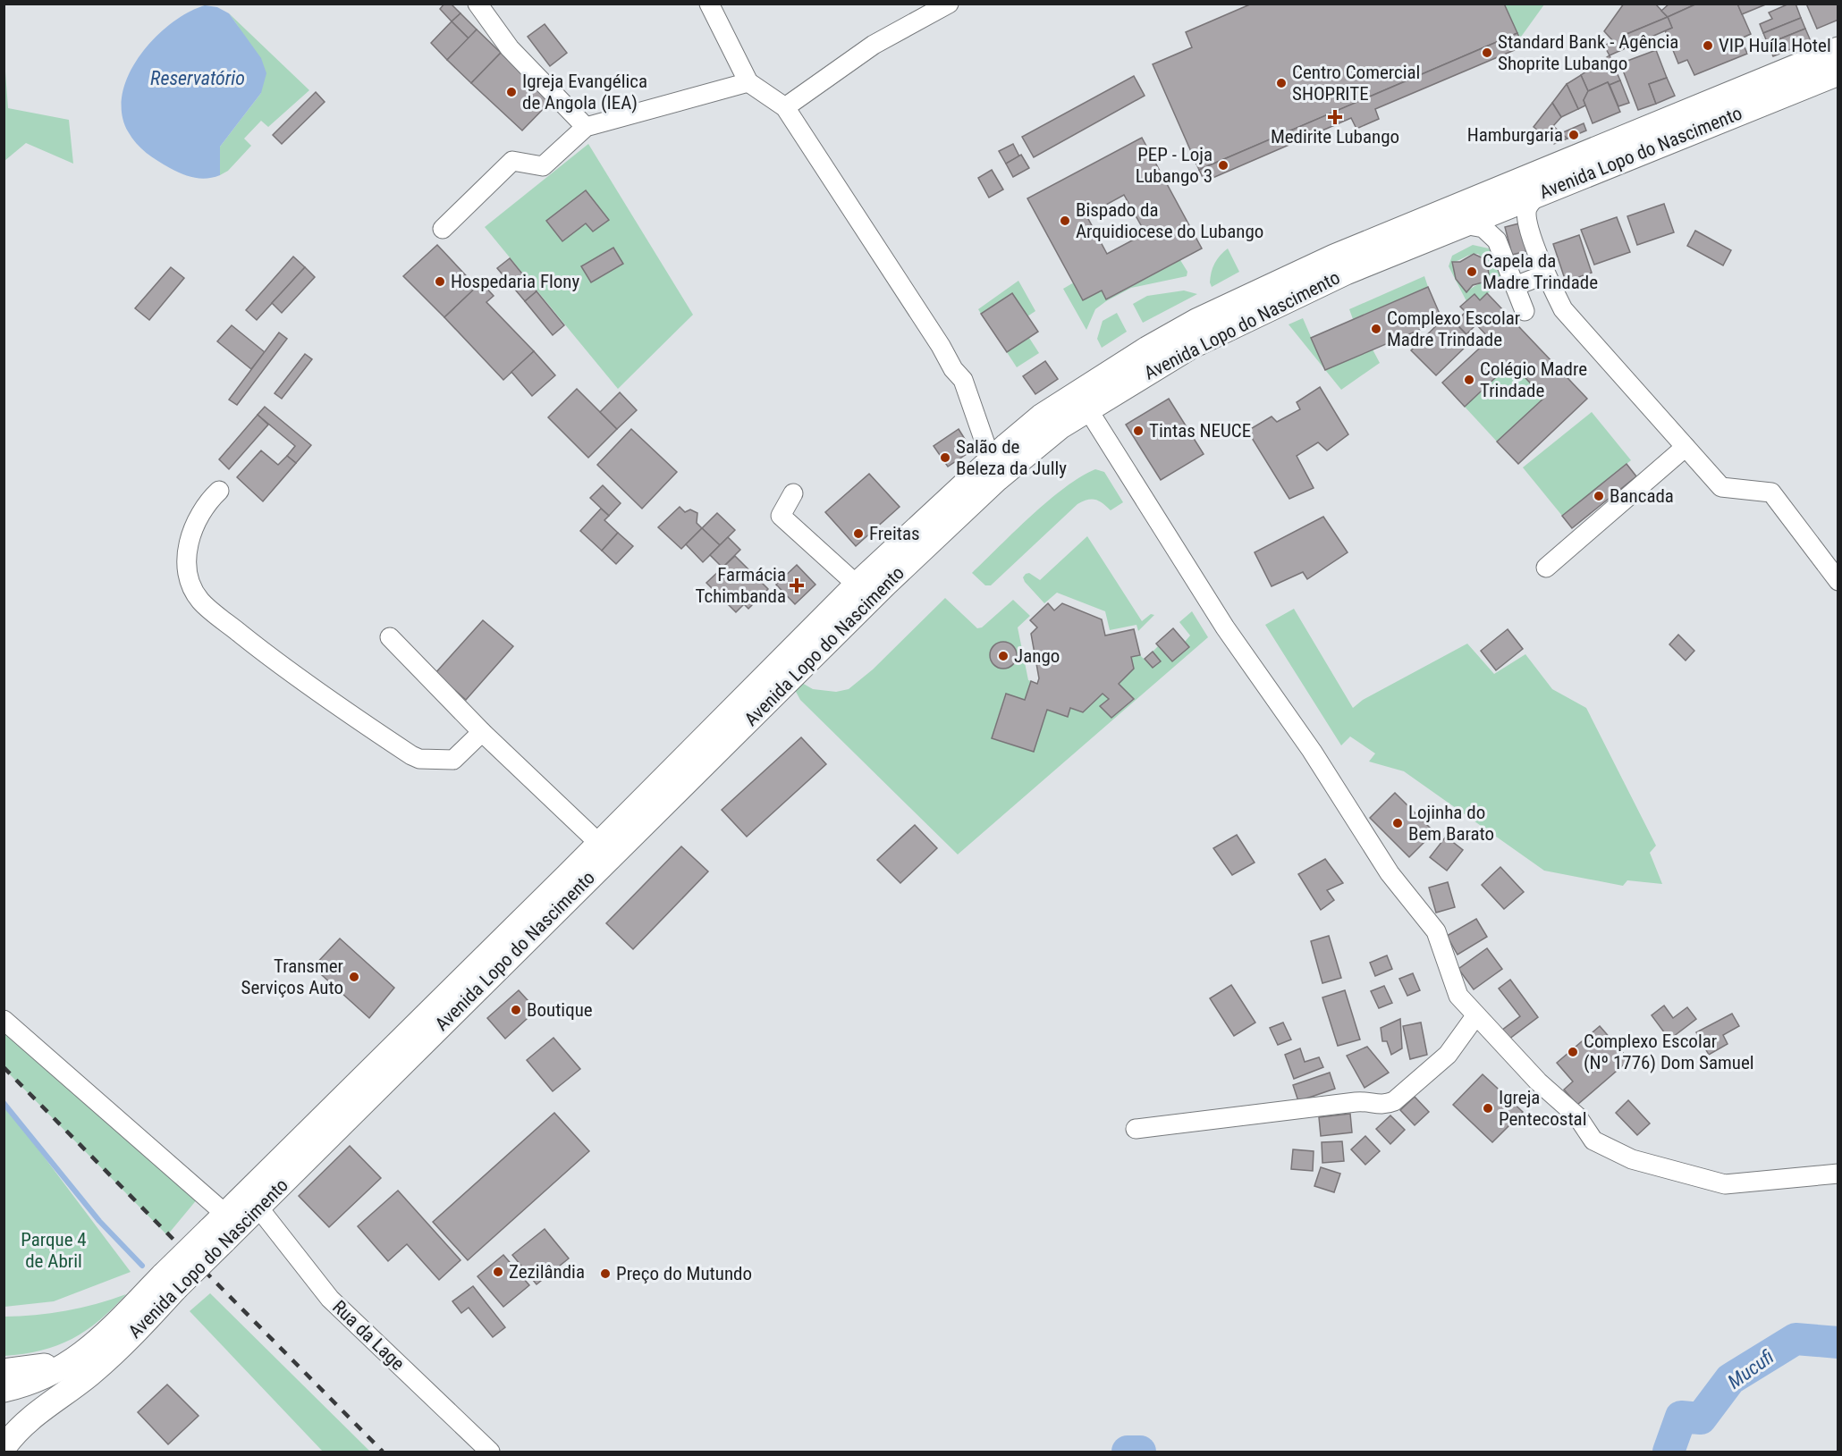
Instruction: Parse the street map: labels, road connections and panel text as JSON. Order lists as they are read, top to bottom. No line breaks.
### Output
{"streets":{"main road":["Avenida Lopo do Nascimento"],"street":["Rua da Lage"]},"crossings":[["Avenida Lopo do Nascimento","Rua da Lage"]],"water":["Reservatório","Mucufi"],"parks":["Parque 4 de Abril"],"places":{"other":["VIP Huíla Hotel","Standard Bank - Agência Shoprite Lubango","Centro Comercial SHOPRITE","Igreja Evangélica de Angola (IEA)","Hamburgaria","PEP - Loja Lubango 3","Bispado da Arquidiocese do Lubango","Capela da Madre Trindade","Hospedaria Flony","Complexo Escolar Madre Trindade","Colégio Madre Trindade","Tintas NEUCE","Salão de Beleza da Jully","Bancada","Freitas","Jango","Lojinha do Bem Barato","Transmer Serviços Auto","Boutique","Complexo Escolar (Nº 1776) Dom Samuel","Igreja Pentecostal","Zezilândia","Preço do Mutundo"],"health":["Medirite Lubango","Farmácia Tchimbanda"]}}
